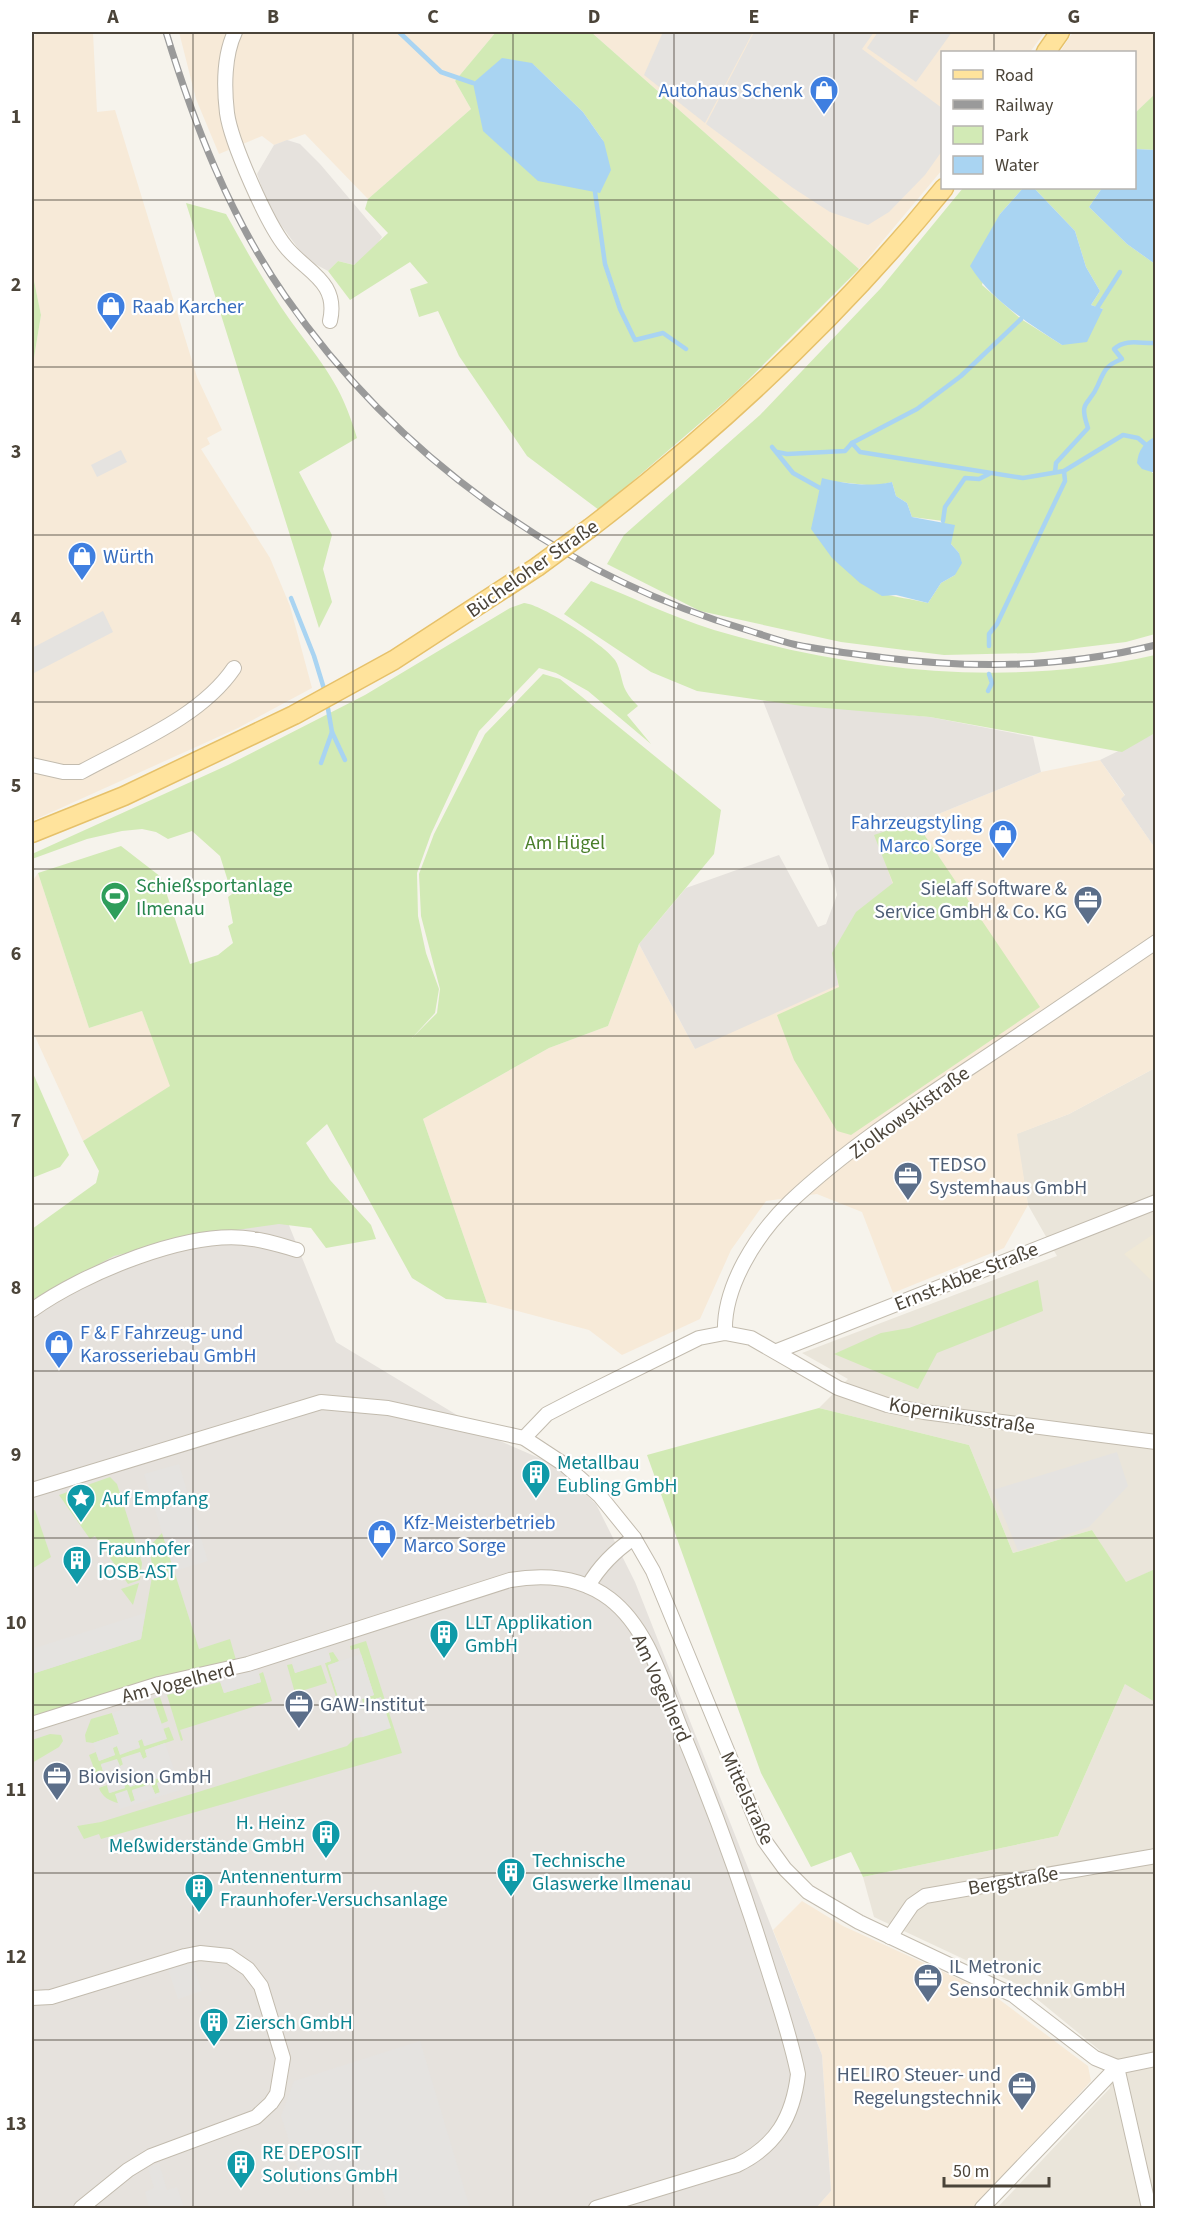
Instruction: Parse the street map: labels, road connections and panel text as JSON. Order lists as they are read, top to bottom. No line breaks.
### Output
{"streets":{"main road":["Bücheloher Straße"],"street":["Ziolkowskistraße","Ernst-Abbe-Straße","Kopernikusstraße","Am Vogelherd","Mittelstraße","Bergstraße"]},"crossings":[["Ziolkowskistraße","Kopernikusstraße"],["Ernst-Abbe-Straße","Kopernikusstraße"],["Kopernikusstraße","Mittelstraße"],["Mittelstraße","Bergstraße"]],"parks":["Am Hügel"],"places":{"shop":["Autohaus Schenk","Raab Karcher","Würth","Fahrzeugstyling Marco Sorge","F & F Fahrzeug- und Karosseriebau GmbH","Kfz-Meisterbetrieb Marco Sorge"],"sports":["Schießsportanlage Ilmenau"],"office":["Sielaff Software & Service GmbH & Co. KG","TEDSO Systemhaus GmbH","GAW-Institut","Biovision GmbH","IL Metronic Sensortechnik GmbH","HELIRO Steuer- und Regelungstechnik"],"building":["Metallbau Eubling GmbH","Fraunhofer IOSB-AST","LLT Applikation GmbH","H. Heinz Meßwiderstände GmbH","Technische Glaswerke Ilmenau","Antennenturm Fraunhofer-Versuchsanlage","Ziersch GmbH","RE DEPOSIT Solutions GmbH"],"place":["Auf Empfang"]},"legend":["Road","Railway","Park","Water"],"scale_bar":"50 m","grid":{"columns":["A","B","C","D","E","F","G"],"rows":["1","2","3","4","5","6","7","8","9","10","11","12","13"]}}
